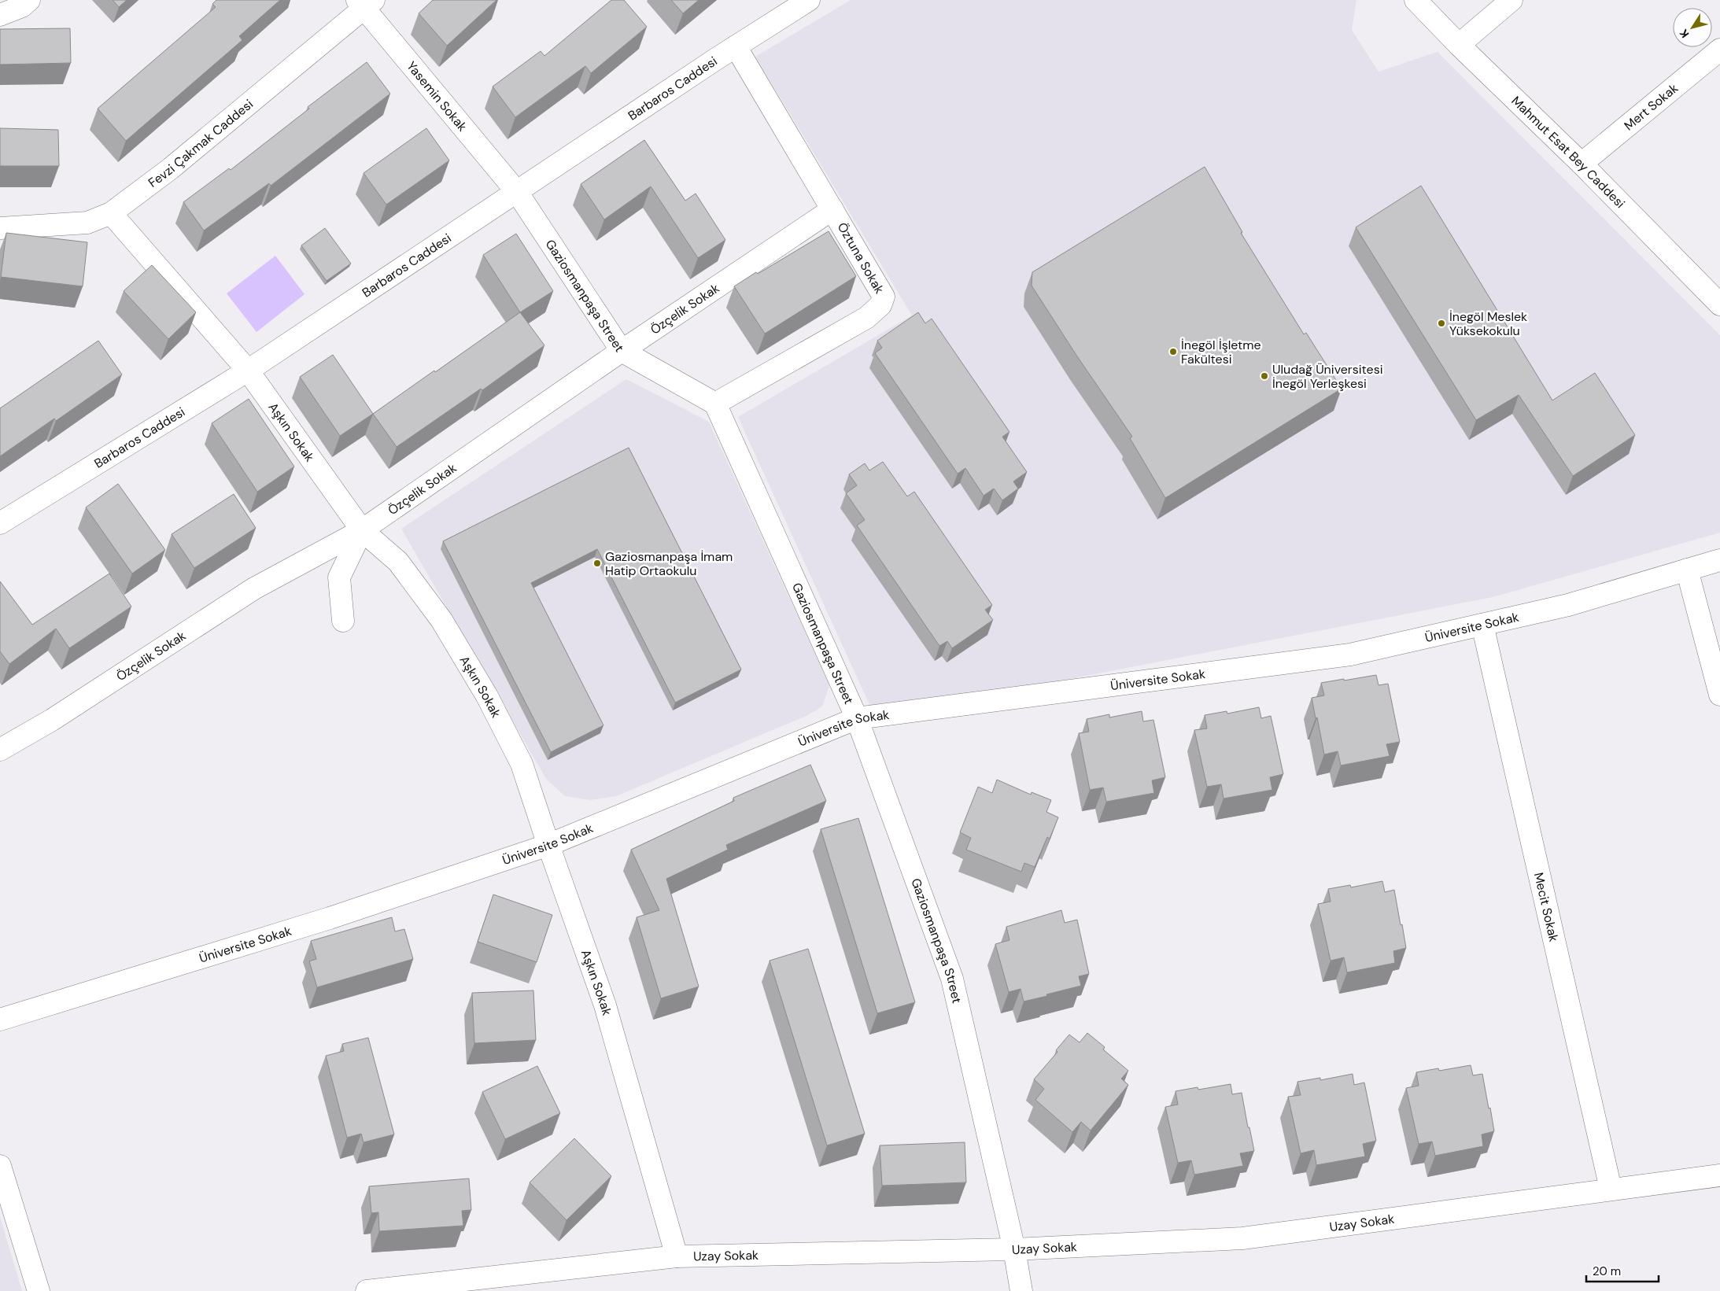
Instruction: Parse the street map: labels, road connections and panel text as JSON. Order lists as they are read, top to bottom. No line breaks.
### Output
{"streets":{"street":["Barbaros Caddesi","Yasemin Sokak","Mert Sokak","Fevzi Çakmak Caddesi","Mahmut Esat Bey Caddesi","Öztuna Sokak","Gaziosmanpaşa Street","Özçelik Sokak","Aşkın Sokak","Üniversite Sokak","Mecit Sokak","Uzay Sokak"]},"crossings":[["Barbaros Caddesi","Yasemin Sokak"],["Barbaros Caddesi","Öztuna Sokak"],["Barbaros Caddesi","Gaziosmanpaşa Street"],["Barbaros Caddesi","Aşkın Sokak"],["Yasemin Sokak","Fevzi Çakmak Caddesi"],["Yasemin Sokak","Gaziosmanpaşa Street"],["Mert Sokak","Mahmut Esat Bey Caddesi"],["Fevzi Çakmak Caddesi","Aşkın Sokak"],["Öztuna Sokak","Gaziosmanpaşa Street"],["Öztuna Sokak","Özçelik Sokak"],["Gaziosmanpaşa Street","Özçelik Sokak"],["Gaziosmanpaşa Street","Üniversite Sokak"],["Gaziosmanpaşa Street","Uzay Sokak"],["Özçelik Sokak","Aşkın Sokak"],["Aşkın Sokak","Üniversite Sokak"],["Aşkın Sokak","Uzay Sokak"],["Üniversite Sokak","Mecit Sokak"],["Mecit Sokak","Uzay Sokak"]],"places":["İnegöl Meslek Yüksekokulu","İnegöl İşletme Fakültesi","Uludağ Üniversitesi İnegöl Yerleşkesi","Gaziosmanpaşa İmam Hatip Ortaokulu"],"scale_bar":"20 m","north":"bottom left"}
